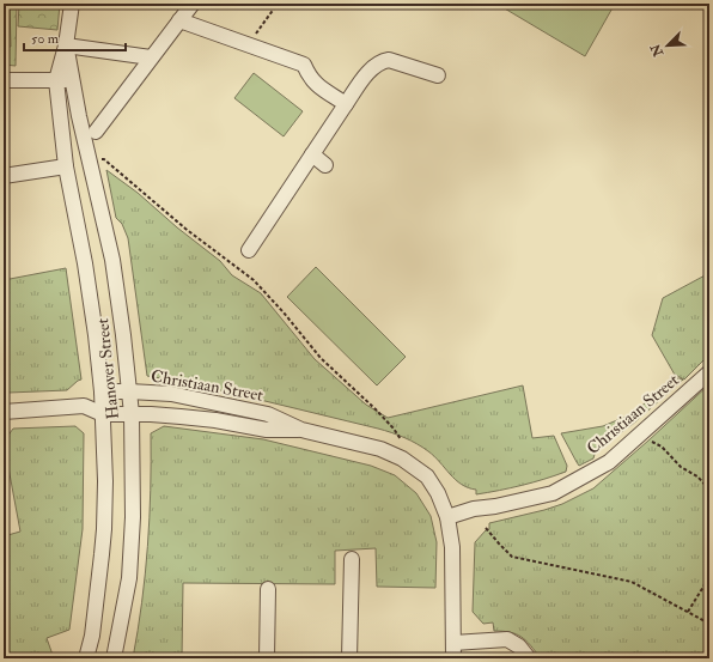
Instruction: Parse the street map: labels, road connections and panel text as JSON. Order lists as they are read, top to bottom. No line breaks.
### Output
{"streets":{"street":["Hanover Street","Christiaan Street"]},"crossings":[["Hanover Street","Christiaan Street"]],"scale_bar":"50 m","north":"bottom left"}
